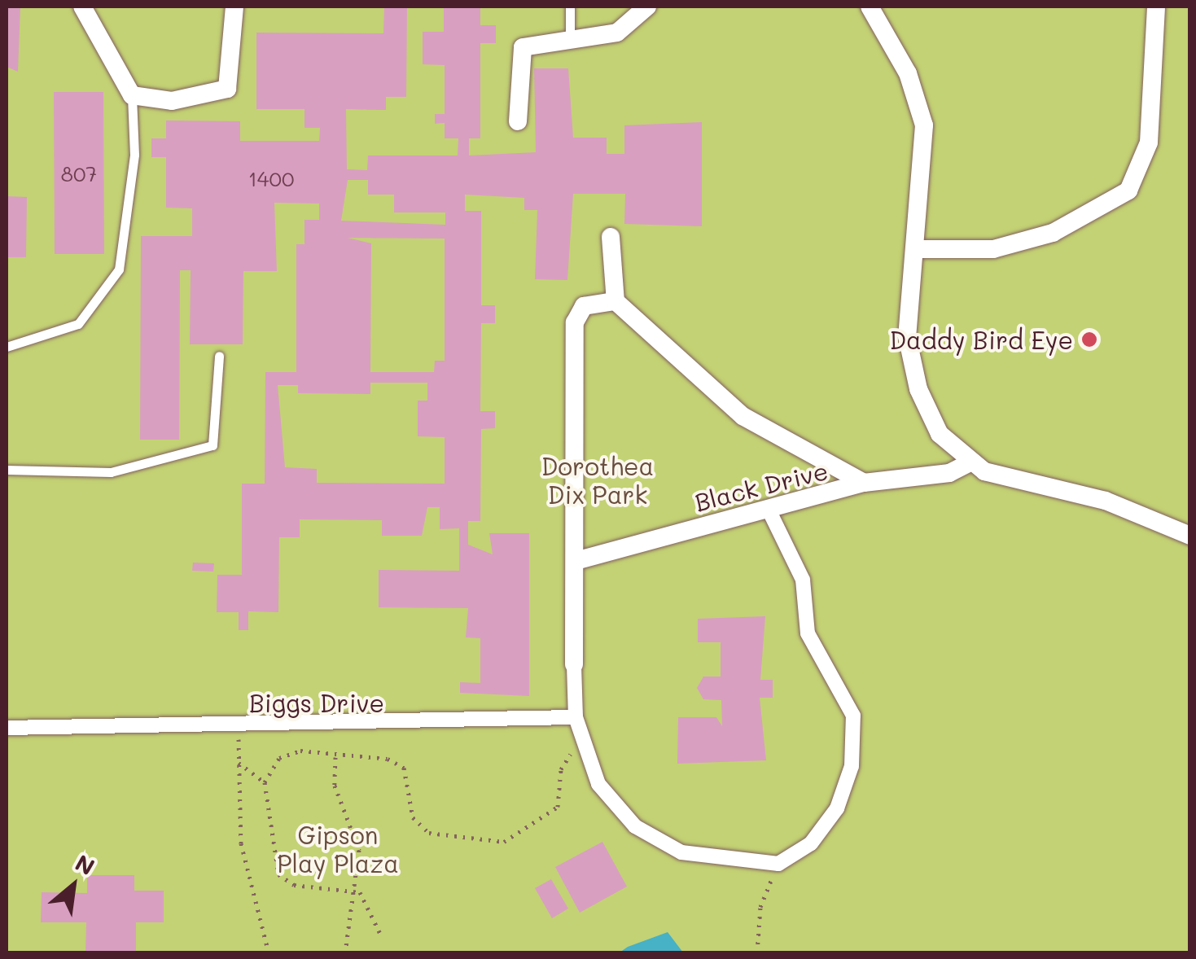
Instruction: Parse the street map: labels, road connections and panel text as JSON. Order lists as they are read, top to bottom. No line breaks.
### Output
{"streets":{"street":["Black Drive","Biggs Drive"]},"parks":["Dorothea Dix Park","Gipson Play Plaza"],"places":["Daddy Bird Eye"],"house_numbers":["807","1400"],"north":"top right"}
